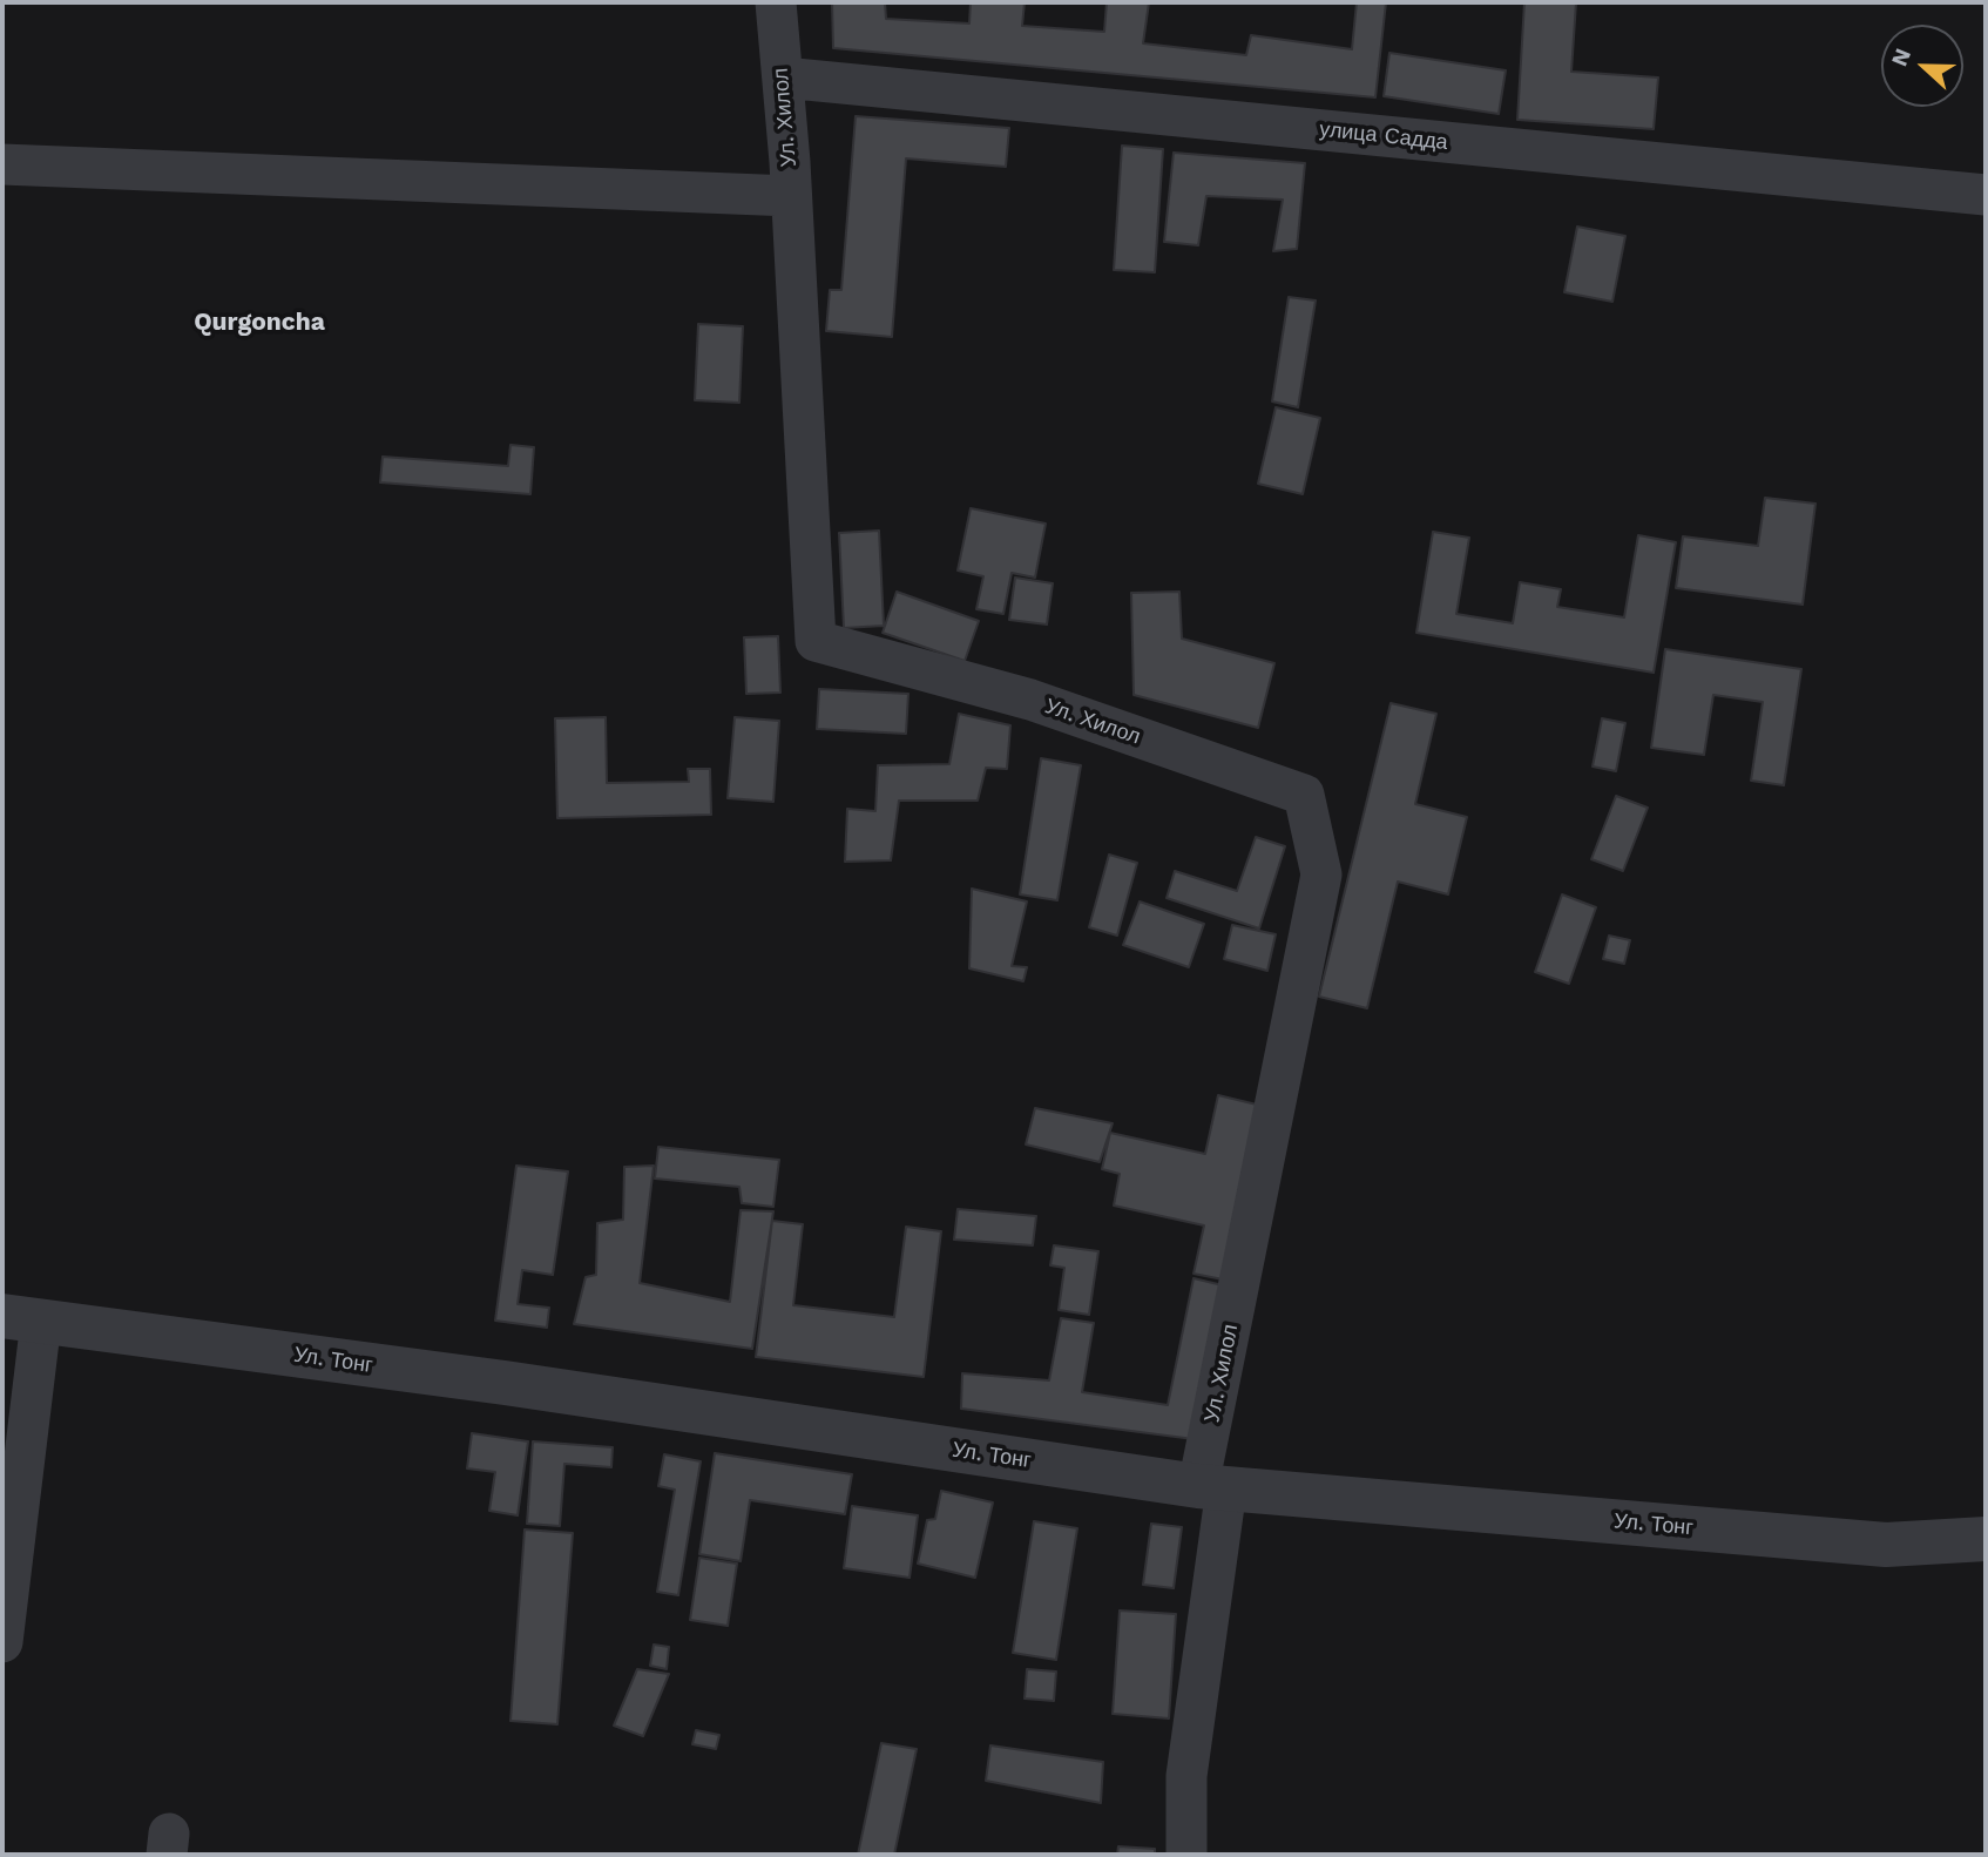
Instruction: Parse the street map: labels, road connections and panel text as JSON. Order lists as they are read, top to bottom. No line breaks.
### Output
{"streets":{"street":["Ул. Хилол","улица Садда","Ул. Тонг"]},"crossings":[["Ул. Хилол","улица Садда"],["Ул. Хилол","Ул. Тонг"]],"districts":["Qurgoncha"],"north":"left"}
